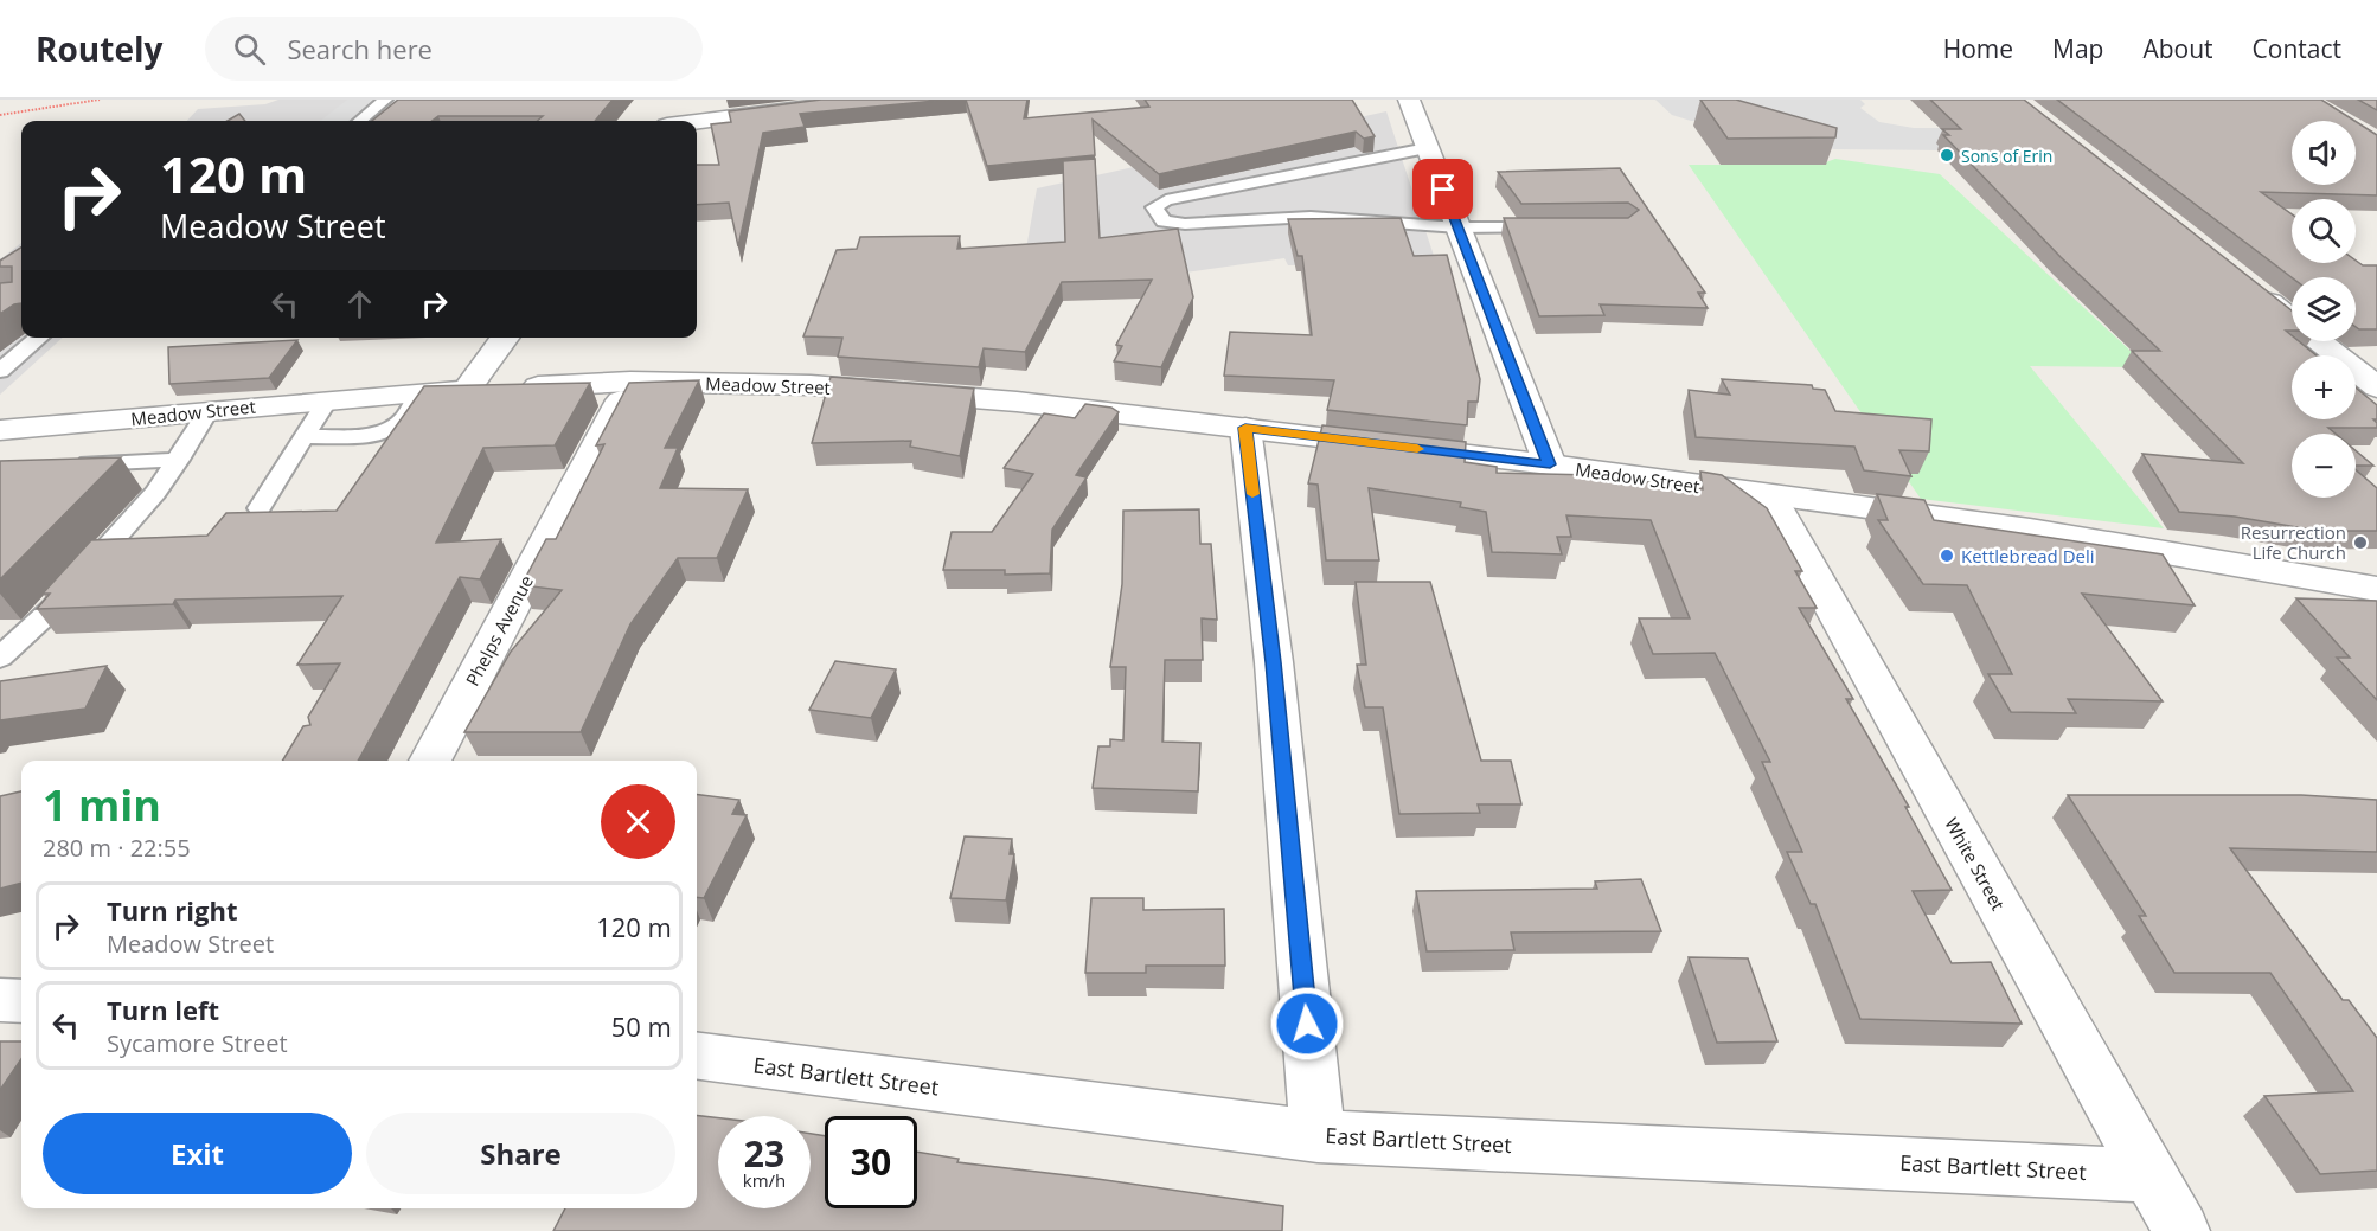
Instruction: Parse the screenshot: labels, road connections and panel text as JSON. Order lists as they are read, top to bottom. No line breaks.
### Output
{"streets":{"street":["Meadow Street","Phelps Avenue","White Street","East Bartlett Street"]},"crossings":[["Meadow Street","Phelps Avenue"],["Meadow Street","White Street"],["White Street","East Bartlett Street"]],"places":["Sons of Erin","Resurrection Life Church","Kettlebread Deli"],"page":{"header":"Routely","search":"Search here","nav":["Home","Map","About","Contact"],"map_buttons":["+","−"],"turn":["120 m","Meadow Street"],"heading":["1 min","280 m · 22:55"],"list":[{"name":"Turn right","note":"Meadow Street","value":"120 m"},{"name":"Turn left","note":"Sycamore Street","value":"50 m"}],"buttons":["Exit","Share"],"speed":"23 km/h","limit":"30"}}
